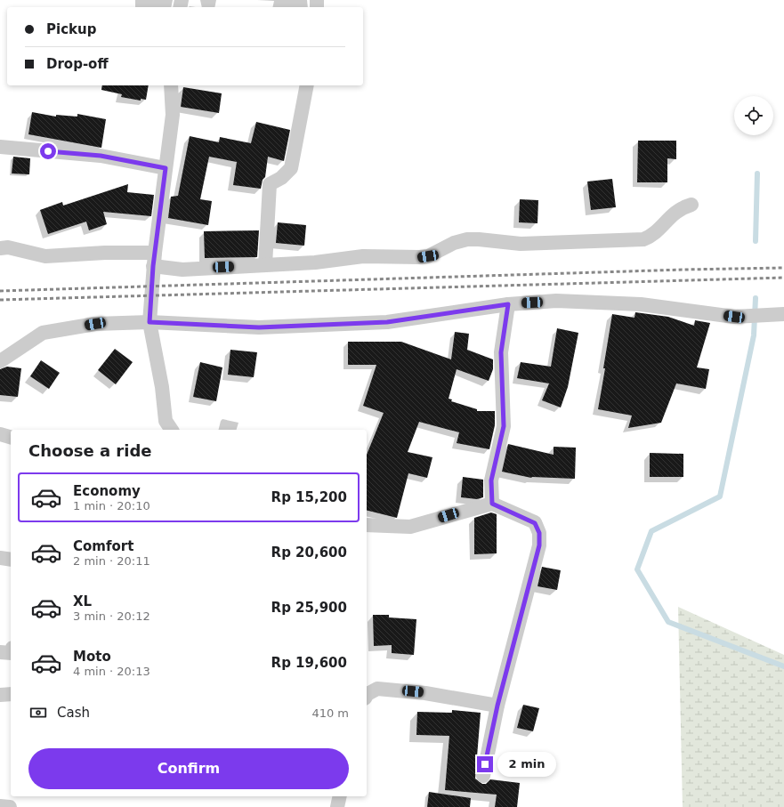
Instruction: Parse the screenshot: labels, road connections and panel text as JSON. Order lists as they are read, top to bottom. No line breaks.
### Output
{"page":{"banner":["Pickup","Drop-off"],"heading":"Choose a ride","list":[{"name":"Economy","note":"1 min · 20:10","value":"Rp 15,200"},{"name":"Comfort","note":"2 min · 20:11","value":"Rp 20,600"},{"name":"XL","note":"3 min · 20:12","value":"Rp 25,900"},{"name":"Moto","note":"4 min · 20:13","value":"Rp 19,600"}],"pay":["Cash","410 m"],"buttons":"Confirm","bubble":"2 min"}}
